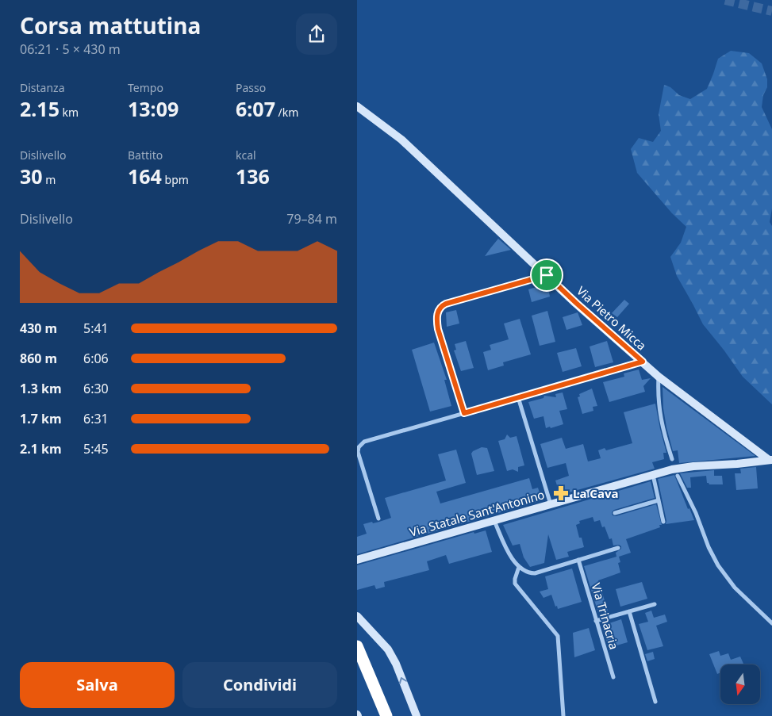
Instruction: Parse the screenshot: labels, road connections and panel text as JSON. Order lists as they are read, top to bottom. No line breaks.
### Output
{"streets":{"street":["Via Pietro Micca","Via Statale Sant'Antonino","Via Trinacria"]},"crossings":[["Via Pietro Micca","Via Statale Sant'Antonino"]],"places":{"pharmacy":["La Cava"]},"north":"bottom","page":{"heading":["Corsa mattutina","06:21 · 5 × 430 m"],"stats":[["Distanza","2.15 km"],["Tempo","13:09"],["Passo","6:07 /km"],["Dislivello","30 m"],["Battito","164 bpm"],["kcal","136"]],"chart":["Dislivello","79–84 m"],"list":[{"name":"430 m","note":"5:41"},{"name":"860 m","note":"6:06"},{"name":"1.3 km","note":"6:30"},{"name":"1.7 km","note":"6:31"},{"name":"2.1 km","note":"5:45"}],"buttons":["Salva","Condividi"]}}
